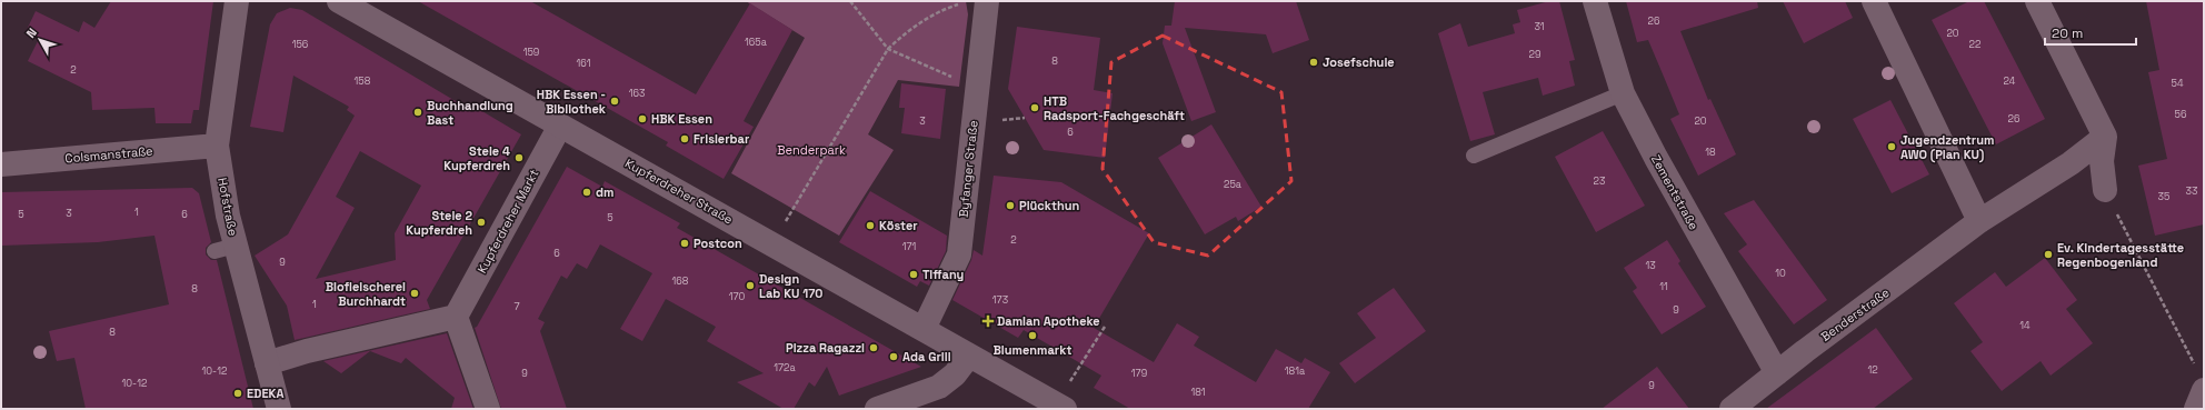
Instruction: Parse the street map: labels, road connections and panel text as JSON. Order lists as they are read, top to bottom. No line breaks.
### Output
{"streets":{"street":["Colsmanstraße","Byfanger Straße","Kupferdreher Straße","Zementstraße","Hofstraße","Kupferdreher Markt","Benderstraße"]},"crossings":[["Colsmanstraße","Hofstraße"],["Byfanger Straße","Kupferdreher Straße"],["Kupferdreher Straße","Kupferdreher Markt"],["Zementstraße","Benderstraße"]],"parks":["Benderpark"],"places":{"other":["Josefschule","HBK Essen - Bibliothek","HTB Radsport-Fachgeschäft","Buchhandlung Bast","HBK Essen","Frisierbar","Jugendzentrum AWO (Plan KU)","Stele 4 Kupferdreh","dm","Plückthun","Stele 2 Kupferdreh","Köster","Postcon","Ev. Kindertagesstätte Regenbogenland","Tiffany","Design Lab KU 170","Biofleischerei Burchhardt","Blumenmarkt","Pizza Ragazzi","Ada Grill","EDEKA"],"health":["Damian Apotheke"]},"house_numbers":["26","31","20","165a","156","22","159","29","8","161","2","158","24","54","163","56","26","3","20","6","18","23","25a","33","35","1","3","5","6","5","2","171","6","9","13","10","168","11","8","170","173","1","7","9","14","8","172a","12","10-12","181a","9","179","10-12","9","181"],"scale_bar":"20 m","north":"top left"}
